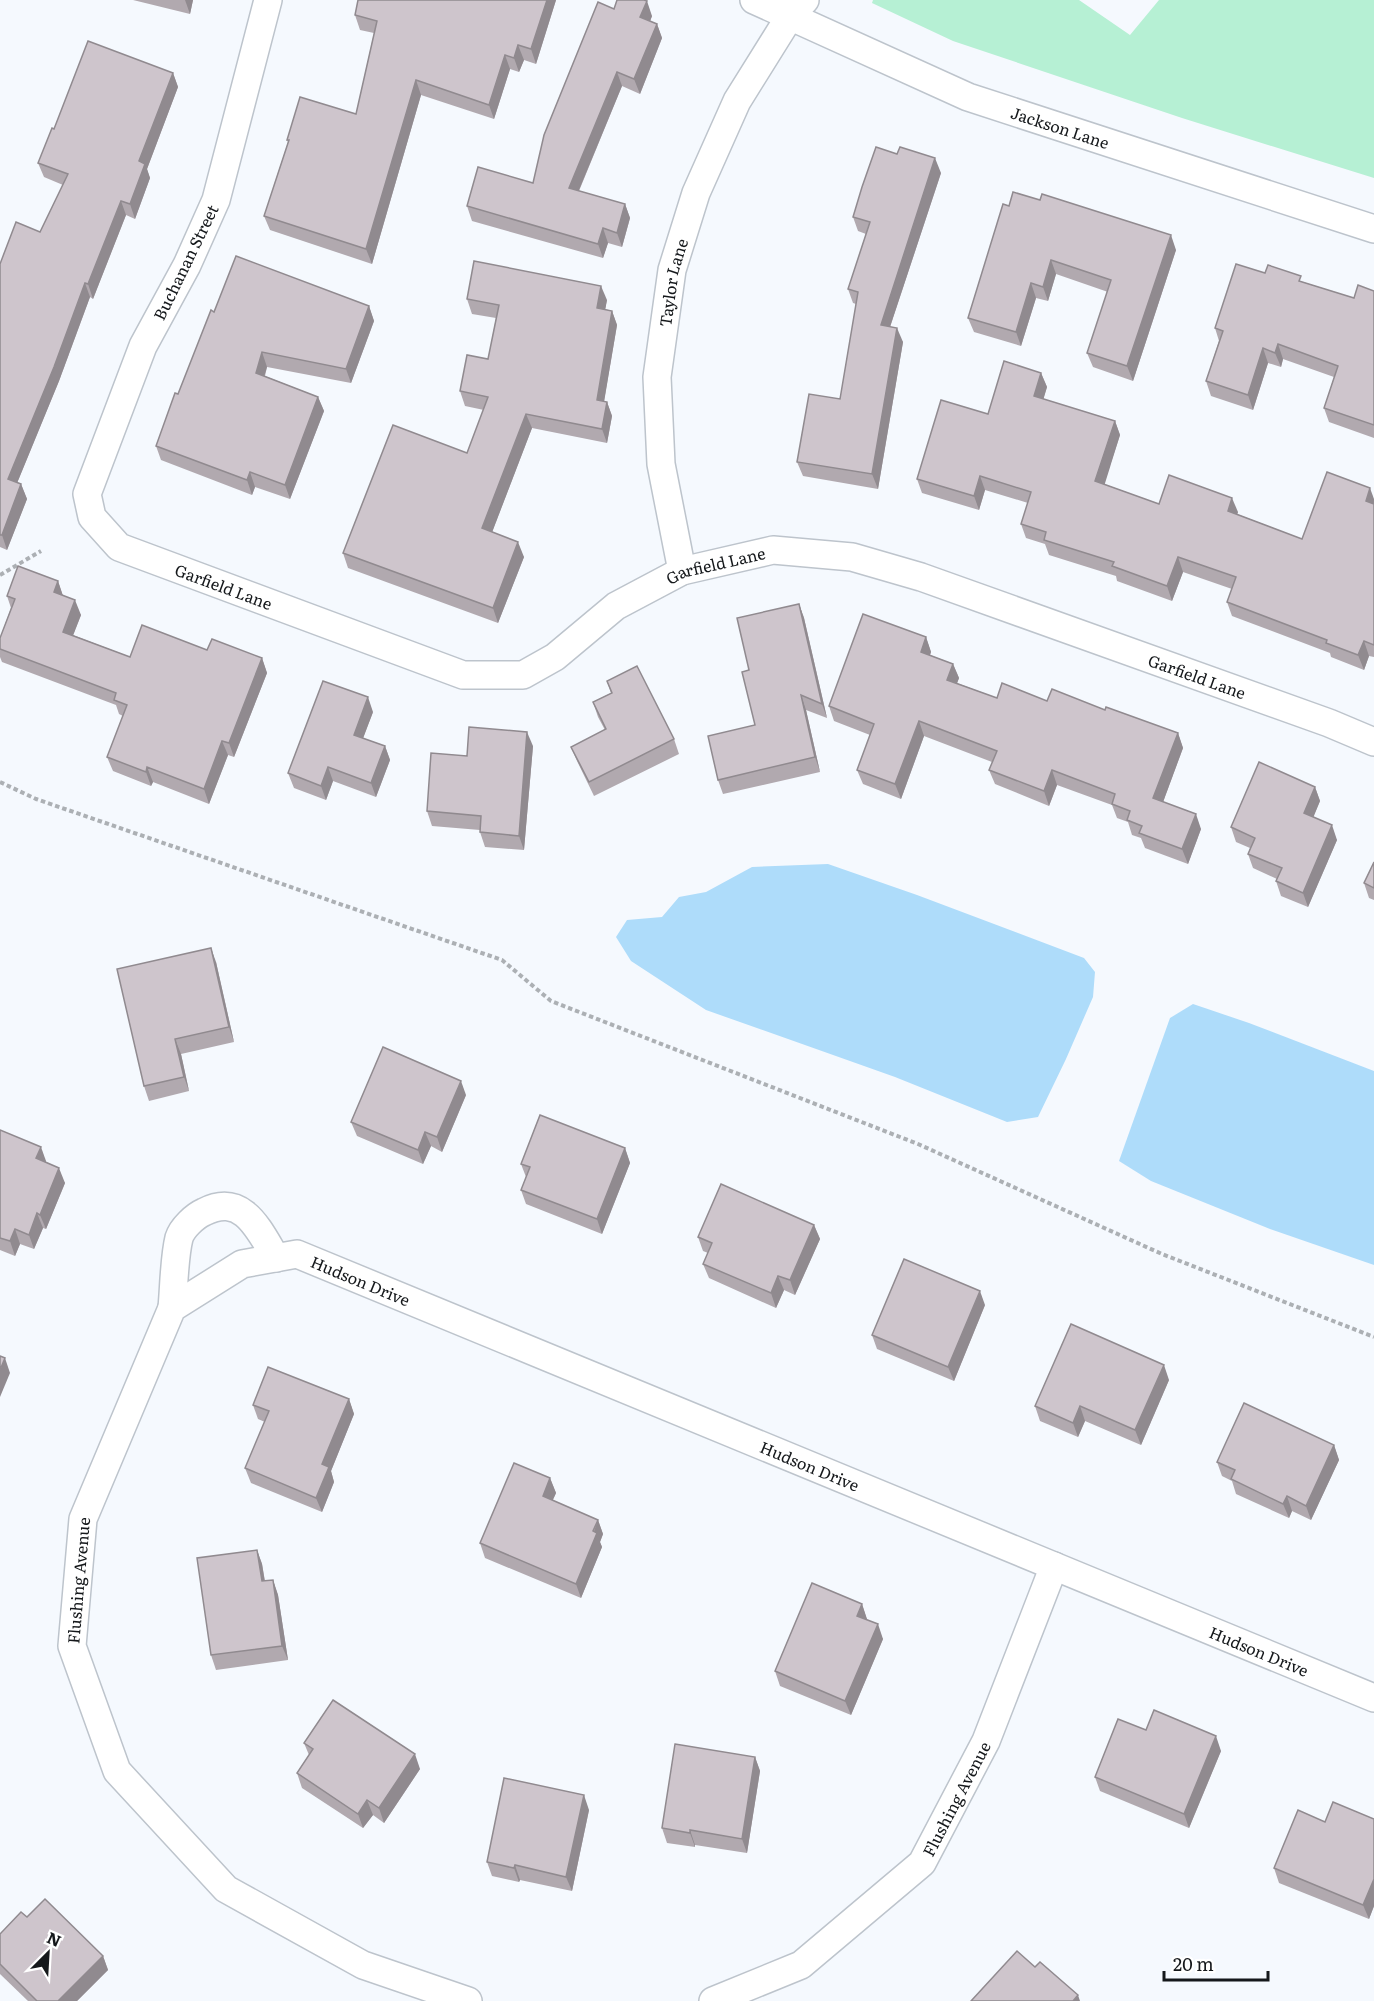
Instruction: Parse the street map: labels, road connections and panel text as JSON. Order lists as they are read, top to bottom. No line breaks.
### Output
{"streets":{"street":["Jackson Lane","Buchanan Street","Taylor Lane","Garfield Lane","Hudson Drive","Flushing Avenue"]},"crossings":[["Jackson Lane","Taylor Lane"],["Buchanan Street","Garfield Lane"],["Taylor Lane","Garfield Lane"],["Hudson Drive","Flushing Avenue"]],"scale_bar":"20 m","north":"top right"}
